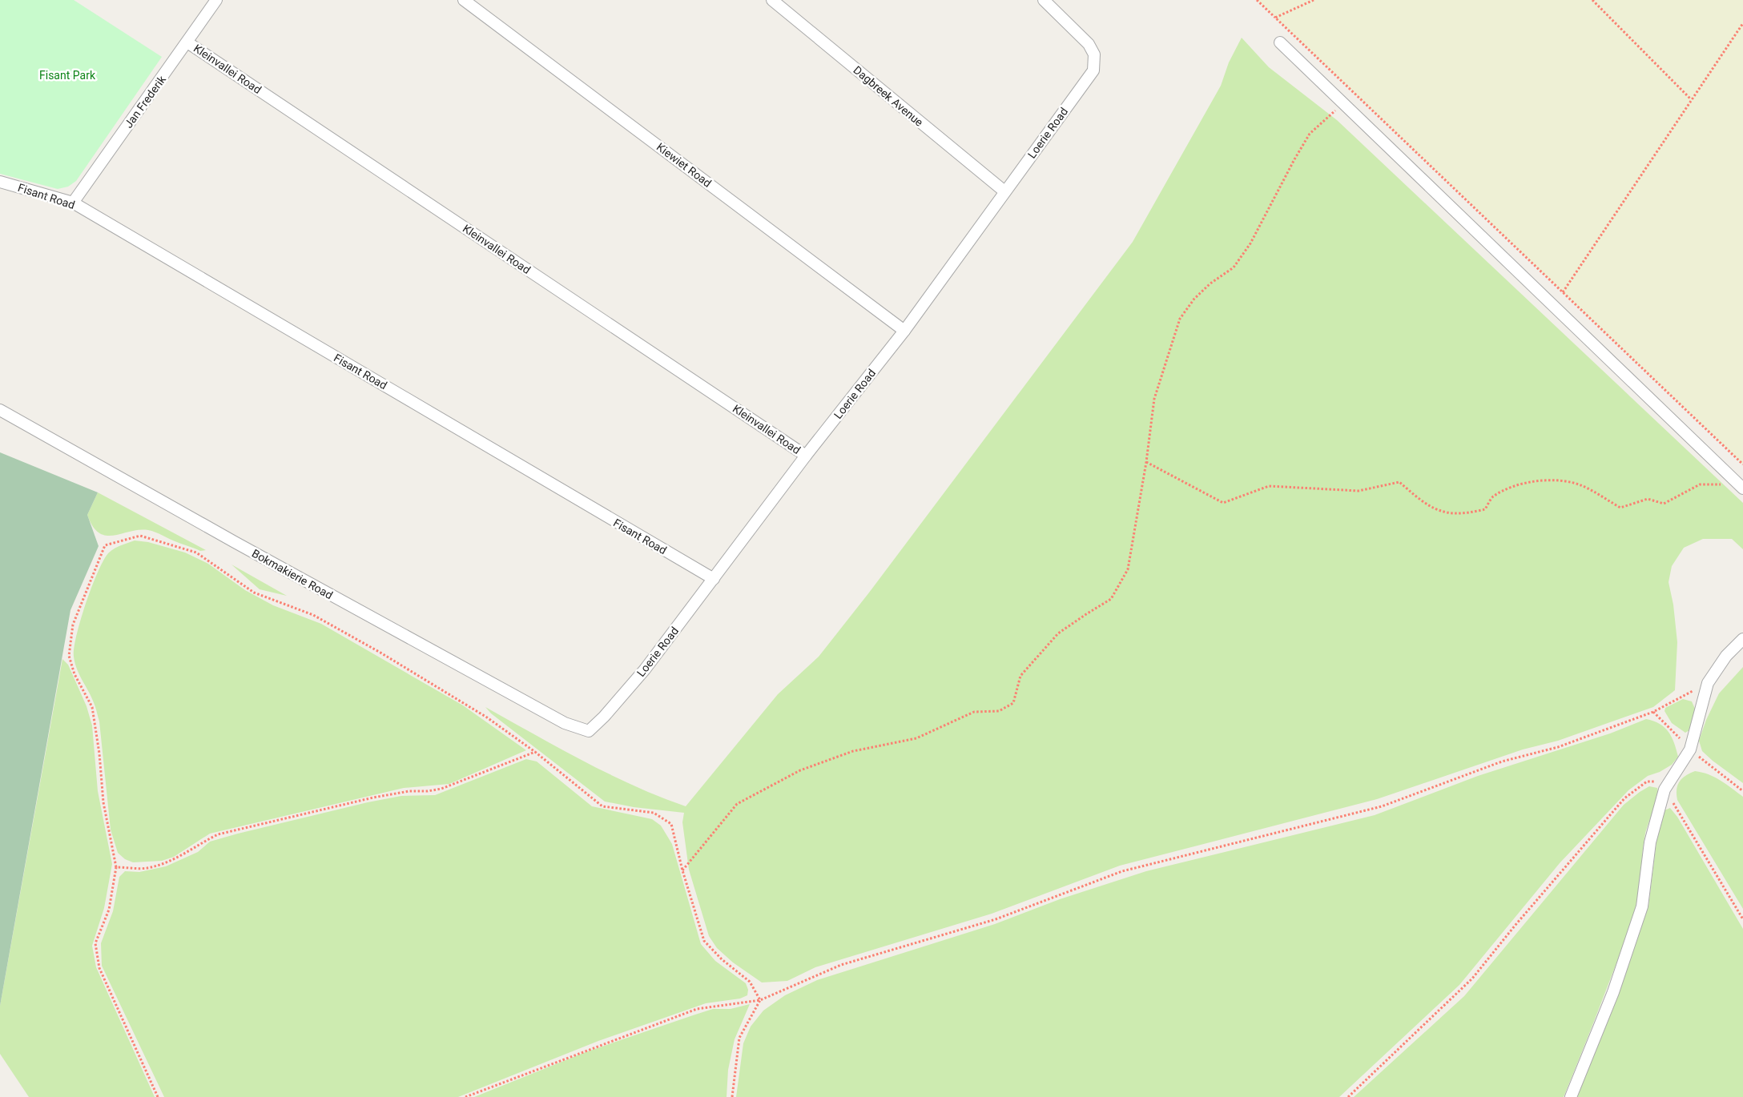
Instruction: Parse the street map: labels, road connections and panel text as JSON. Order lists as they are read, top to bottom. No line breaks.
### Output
{"streets":{"street":["Kleinvallei Road","Dagbreek Avenue","Jan Frederik","Loerie Road","Kiewiet Road","Fisant Road","Bokmakierie Road"]},"crossings":[["Kleinvallei Road","Jan Frederik"],["Kleinvallei Road","Loerie Road"],["Dagbreek Avenue","Loerie Road"],["Jan Frederik","Fisant Road"],["Loerie Road","Kiewiet Road"],["Loerie Road","Fisant Road"],["Loerie Road","Bokmakierie Road"]],"parks":["Fisant Park"]}
